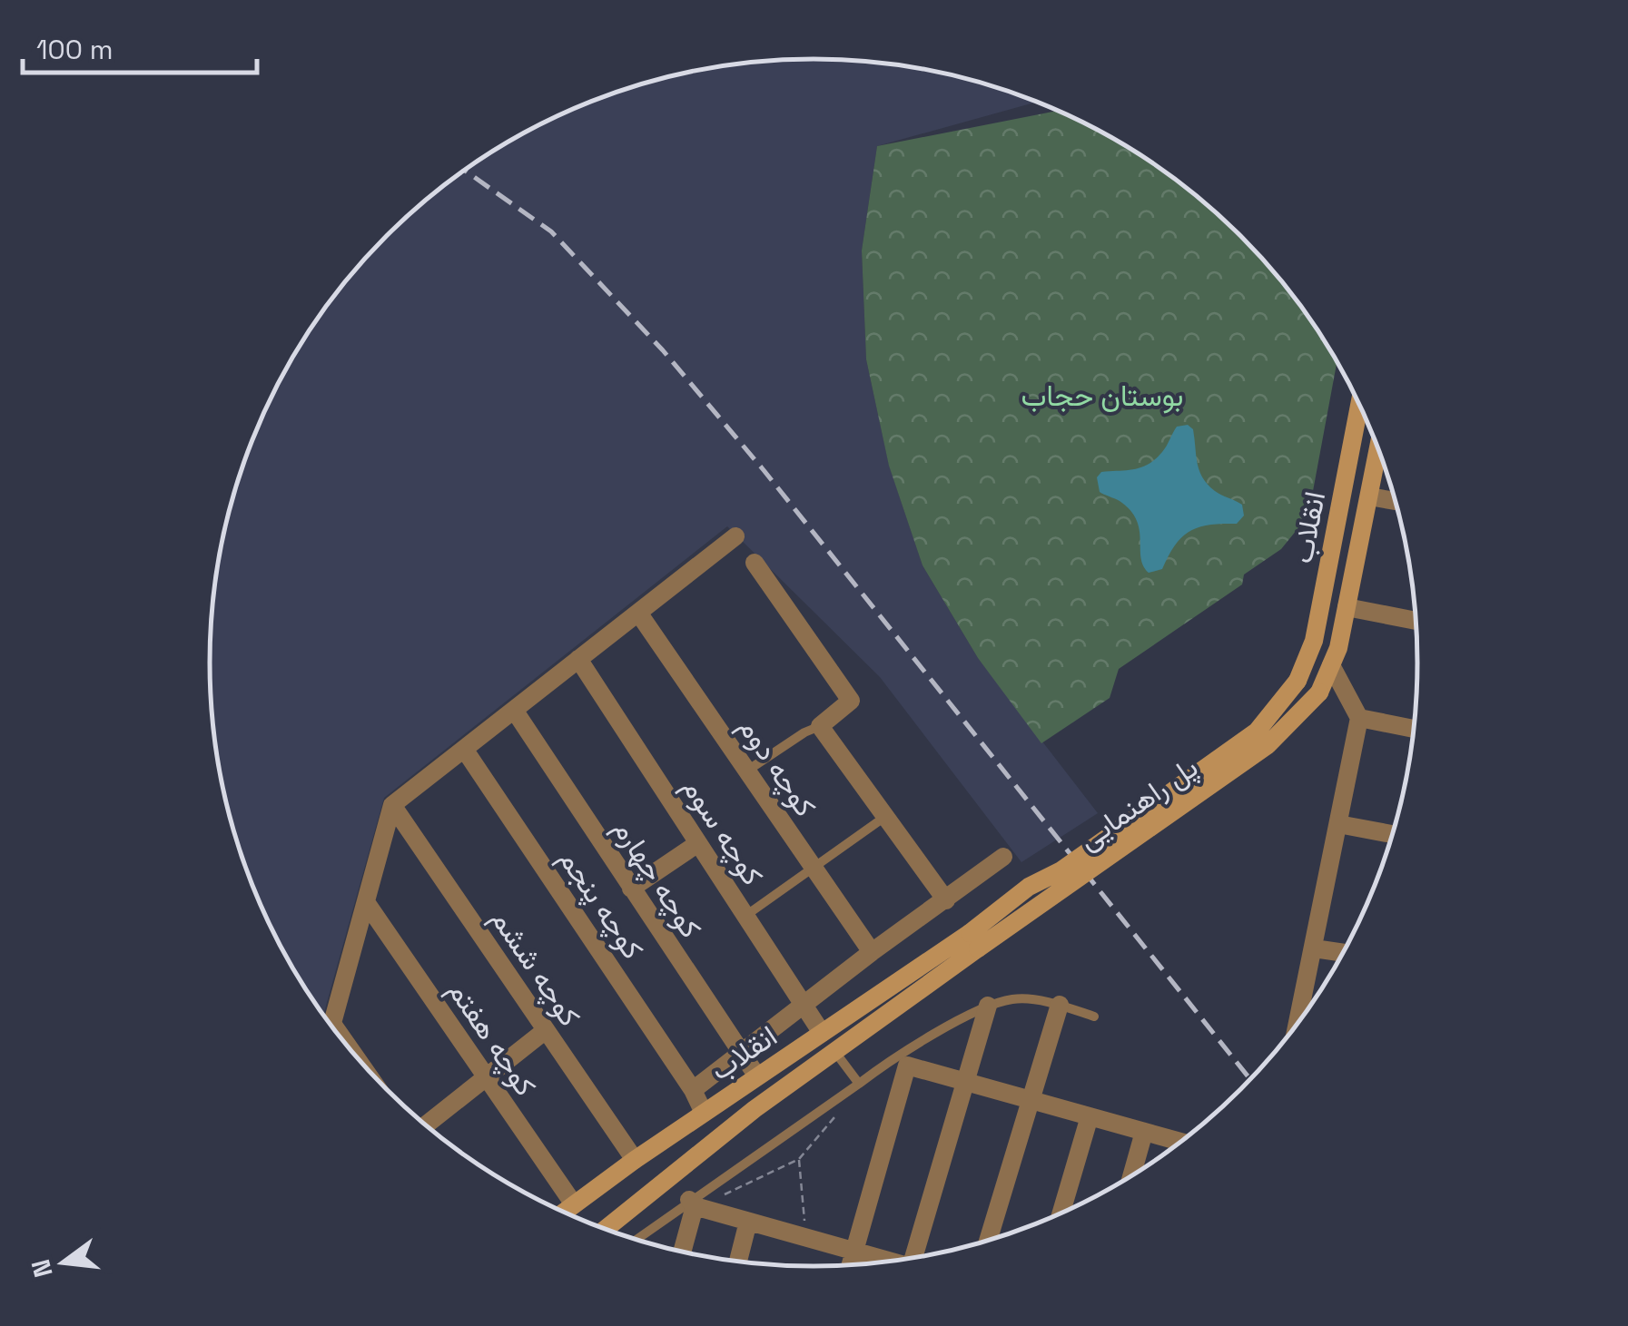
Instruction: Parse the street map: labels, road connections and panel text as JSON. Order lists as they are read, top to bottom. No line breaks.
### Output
{"streets":{"main road":["انقلاب","پل راهنمایی"],"street":["کوچه دوم","کوچه سوم","کوچه چهارم","کوچه پنجم","کوچه ششم","کوچه هفتم"]},"crossings":[["انقلاب","پل راهنمایی"],["انقلاب","کوچه سوم"],["انقلاب","کوچه چهارم"],["انقلاب","کوچه پنجم"],["انقلاب","کوچه ششم"],["انقلاب","کوچه هفتم"]],"parks":["بوستان حجاب"],"scale_bar":"100 m","north":"left"}
